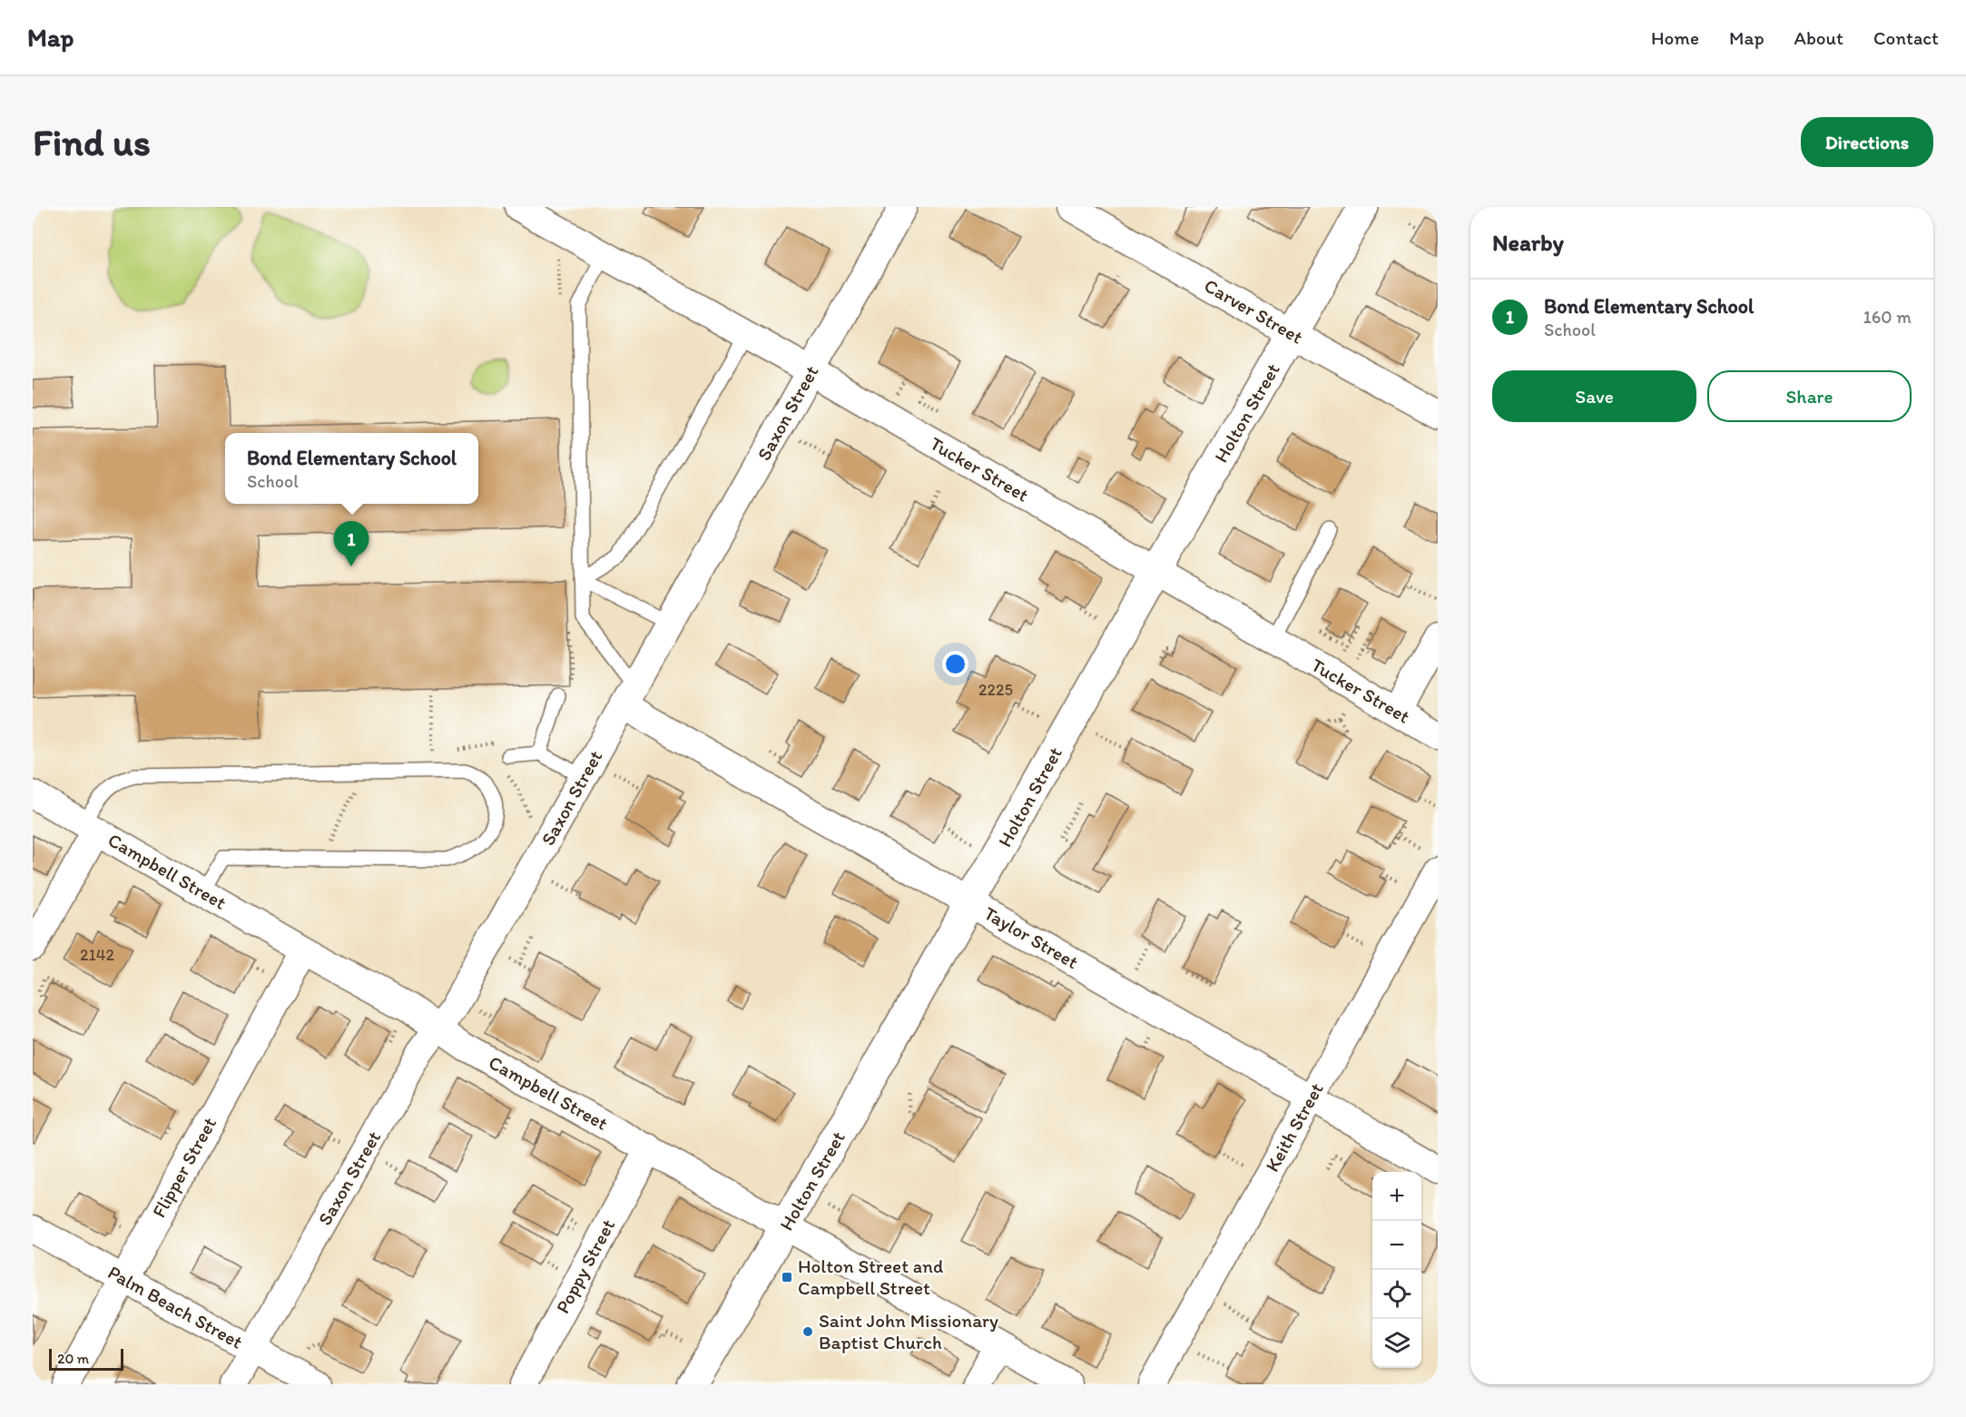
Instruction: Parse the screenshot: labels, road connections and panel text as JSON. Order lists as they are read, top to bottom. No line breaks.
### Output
{"streets":{"street":["Carver Street","Saxon Street","Holton Street","Tucker Street","Campbell Street","Taylor Street","Keith Street","Flipper Street","Poppy Street","Palm Beach Street"]},"crossings":[["Carver Street","Holton Street"],["Saxon Street","Tucker Street"],["Saxon Street","Campbell Street"],["Saxon Street","Taylor Street"],["Saxon Street","Palm Beach Street"],["Holton Street","Tucker Street"],["Holton Street","Campbell Street"],["Holton Street","Taylor Street"],["Campbell Street","Flipper Street"],["Campbell Street","Poppy Street"],["Taylor Street","Keith Street"],["Flipper Street","Palm Beach Street"]],"places":{"transit":["Holton Street and Campbell Street"],"other":["Saint John Missionary Baptist Church"]},"house_numbers":["2225","2142"],"scale_bar":"20 m","page":{"header":"Map","nav":["Home","Map","About","Contact"],"buttons":["Directions",["Save","Share"]],"title":"Find us","heading":"Nearby","list":[{"mark":"1","name":"Bond Elementary School","note":"School","value":"160 m"}],"popup":["Bond Elementary School","School"],"pins":"1","map_buttons":["+","−"],"scale":"20 m"}}
